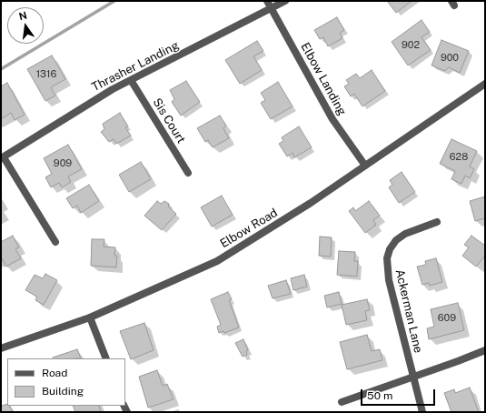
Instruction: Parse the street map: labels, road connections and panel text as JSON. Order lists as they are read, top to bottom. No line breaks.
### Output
{"streets":{"street":["Thrasher Landing","Elbow Landing","Sis Court","Elbow Road","Ackerman Lane"]},"crossings":[["Thrasher Landing","Elbow Landing"],["Thrasher Landing","Sis Court"],["Elbow Landing","Elbow Road"]],"house_numbers":["902","900","1316","628","909","609"],"legend":["Road","Building"],"scale_bar":"50 m","north":"top"}
